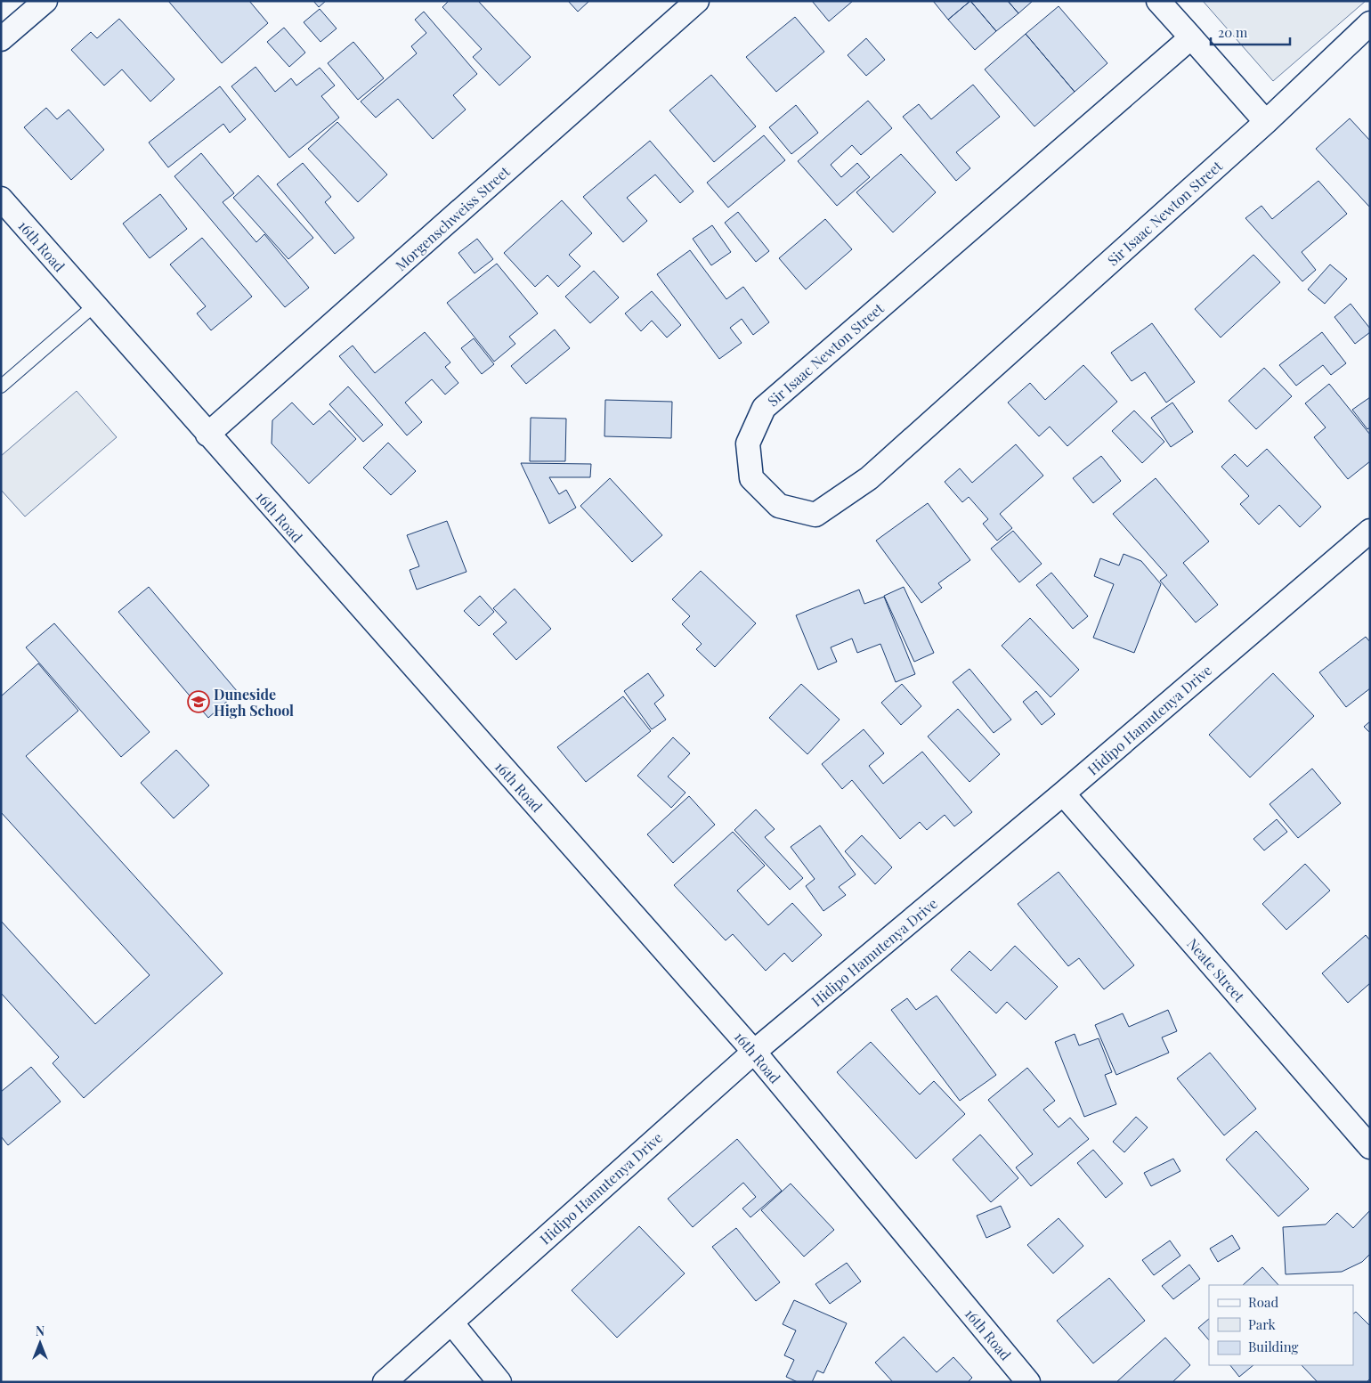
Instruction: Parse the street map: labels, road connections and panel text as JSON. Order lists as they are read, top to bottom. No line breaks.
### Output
{"streets":{"street":["Sir Isaac Newton Street","Morgenschweiss Street","16th Road","Hidipo Hamutenya Drive","Neate Street"]},"crossings":[["Morgenschweiss Street","16th Road"],["16th Road","Hidipo Hamutenya Drive"],["Hidipo Hamutenya Drive","Neate Street"]],"places":{"school or university":["Duneside High School"]},"legend":["Road","Park","Building"],"scale_bar":"20 m","north":"top"}
